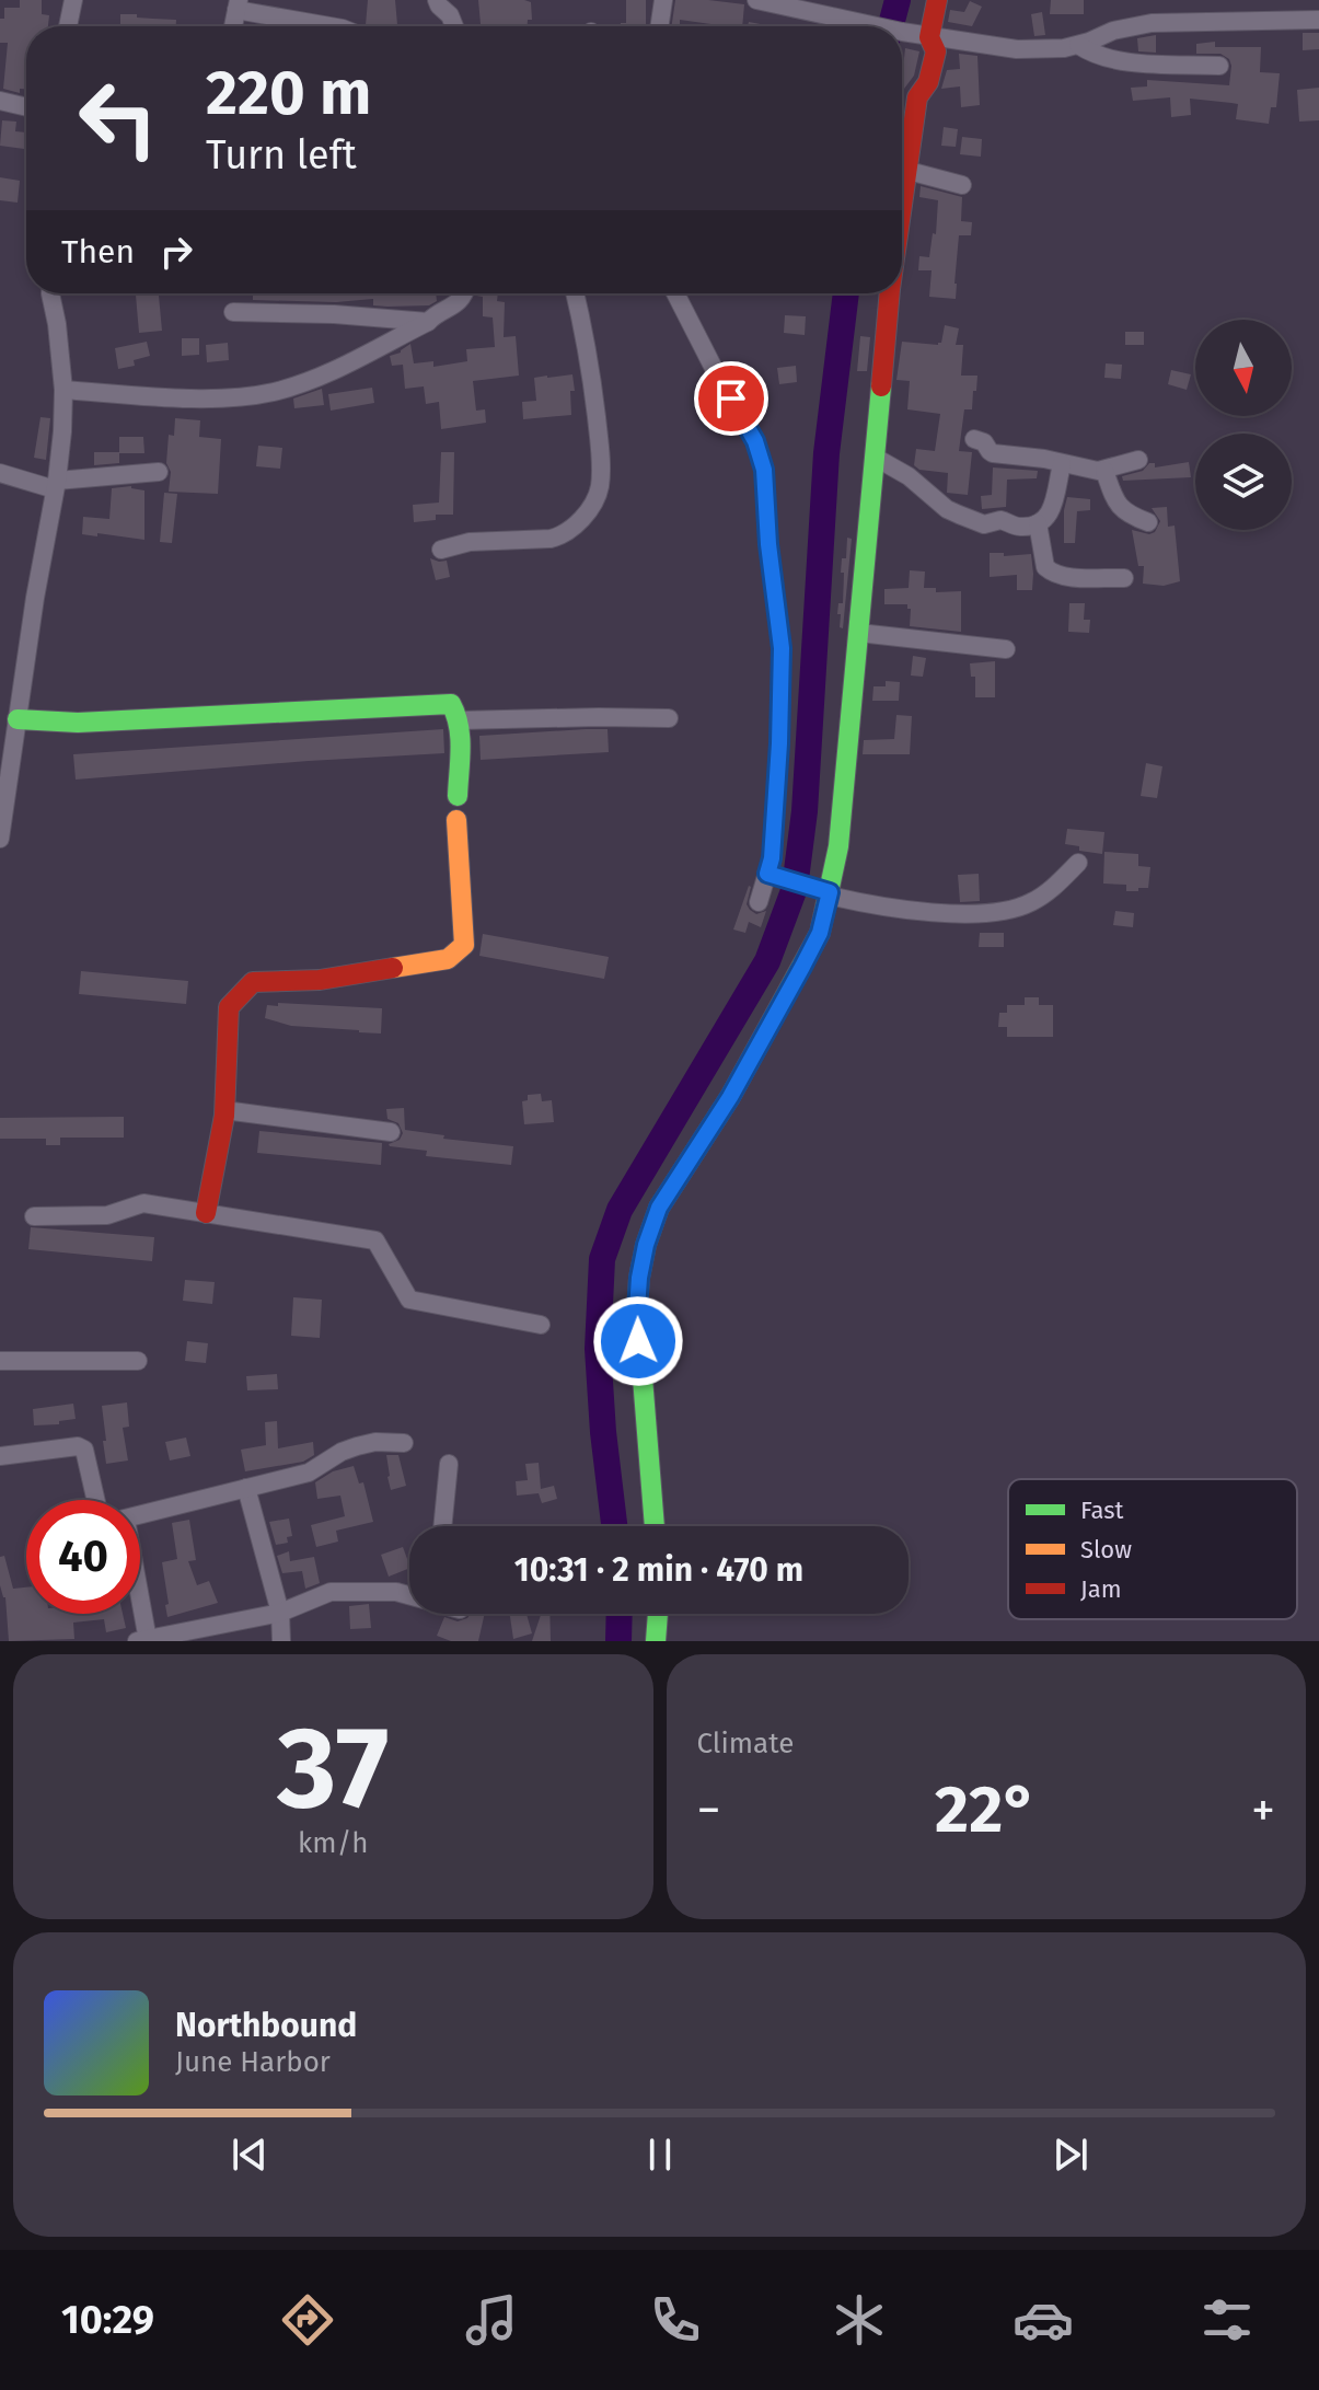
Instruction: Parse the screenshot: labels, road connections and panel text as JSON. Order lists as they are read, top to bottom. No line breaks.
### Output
{"legend":["Fast","Slow","Jam"],"north":"bottom","page":{"turn":["220 m","Turn left"],"then":"Then","limit":"40","trip":"10:31 · 2 min · 470 m","tile":[["37","km/h"],"Climate"],"heat":["−","22°","+"],"song":["Northbound","June Harbor"],"tabs":"10:29"}}
